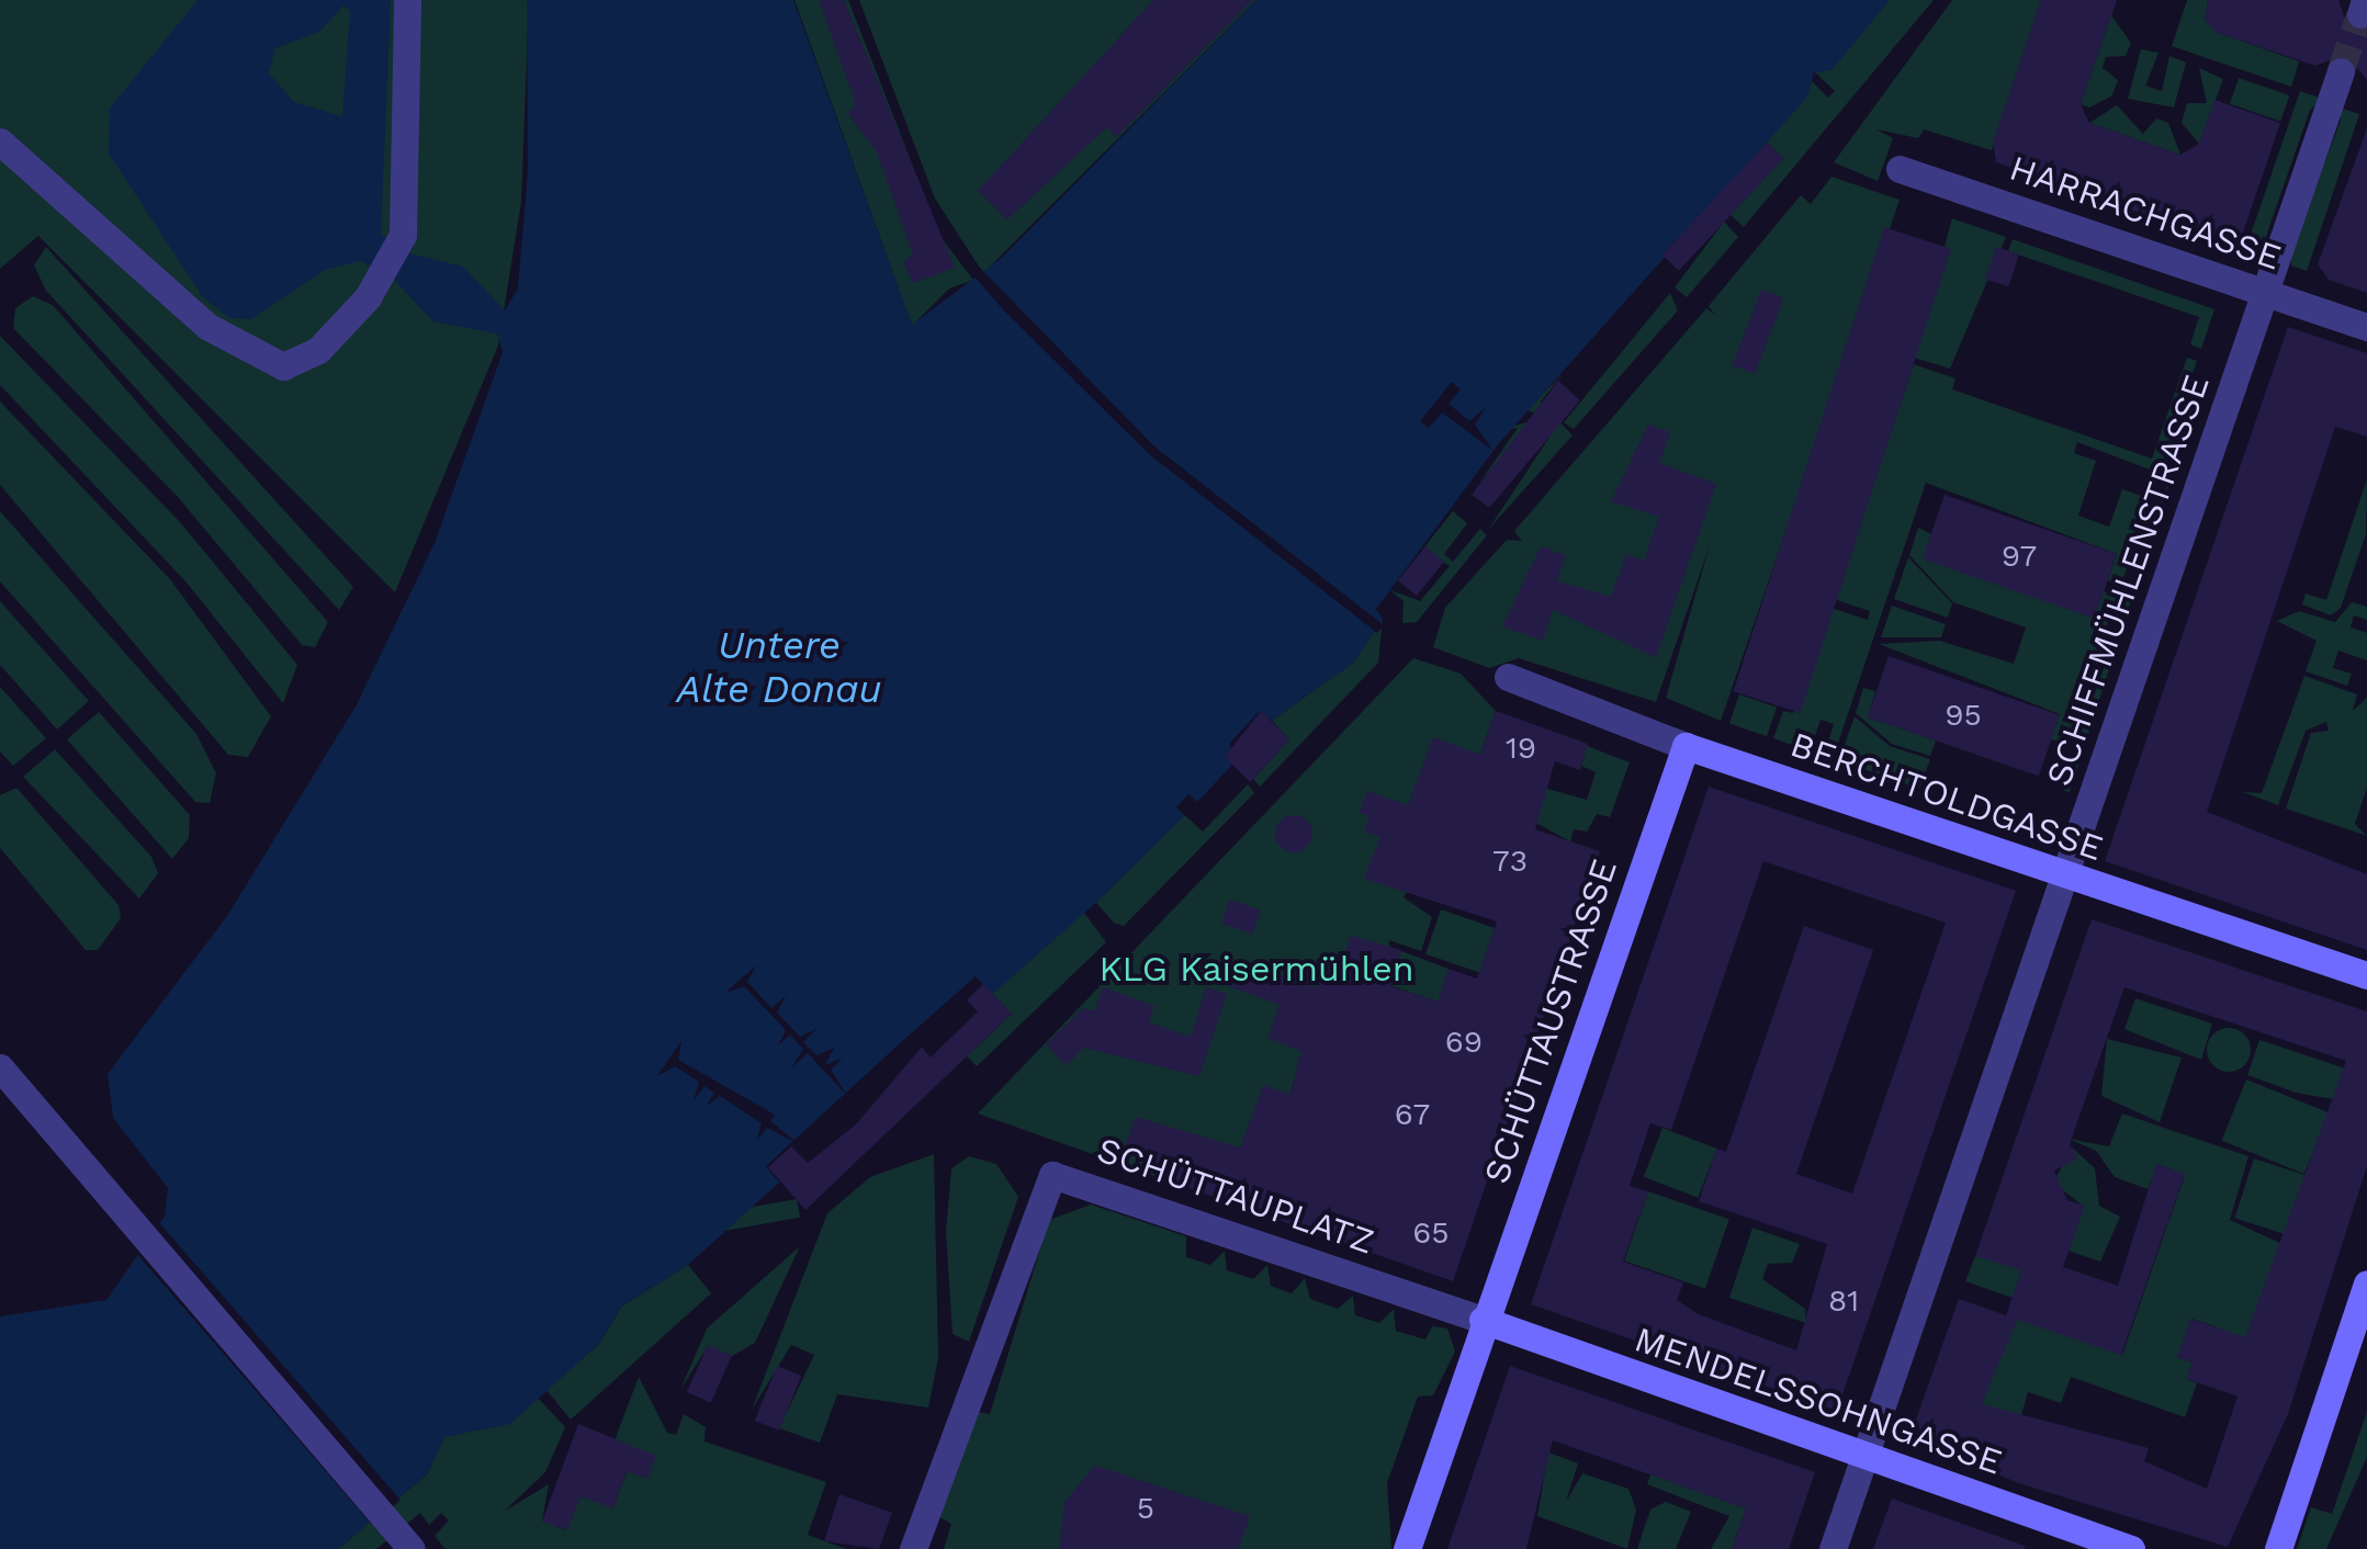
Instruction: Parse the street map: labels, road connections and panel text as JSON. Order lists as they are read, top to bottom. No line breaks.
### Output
{"streets":{"street":["HARRACHGASSE","SCHIFFMÜHLENSTRASSE","BERCHTOLDGASSE","SCHÜTTAUSTRASSE","SCHÜTTAUPLATZ","MENDELSSOHNGASSE"]},"crossings":[["HARRACHGASSE","SCHIFFMÜHLENSTRASSE"],["SCHIFFMÜHLENSTRASSE","BERCHTOLDGASSE"],["SCHIFFMÜHLENSTRASSE","MENDELSSOHNGASSE"],["BERCHTOLDGASSE","SCHÜTTAUSTRASSE"],["SCHÜTTAUSTRASSE","SCHÜTTAUPLATZ"],["SCHÜTTAUSTRASSE","MENDELSSOHNGASSE"],["SCHÜTTAUPLATZ","MENDELSSOHNGASSE"]],"water":["Untere Alte Donau"],"parks":["KLG Kaisermühlen"],"house_numbers":["97","95","19","73","69","67","65","81","5"]}
